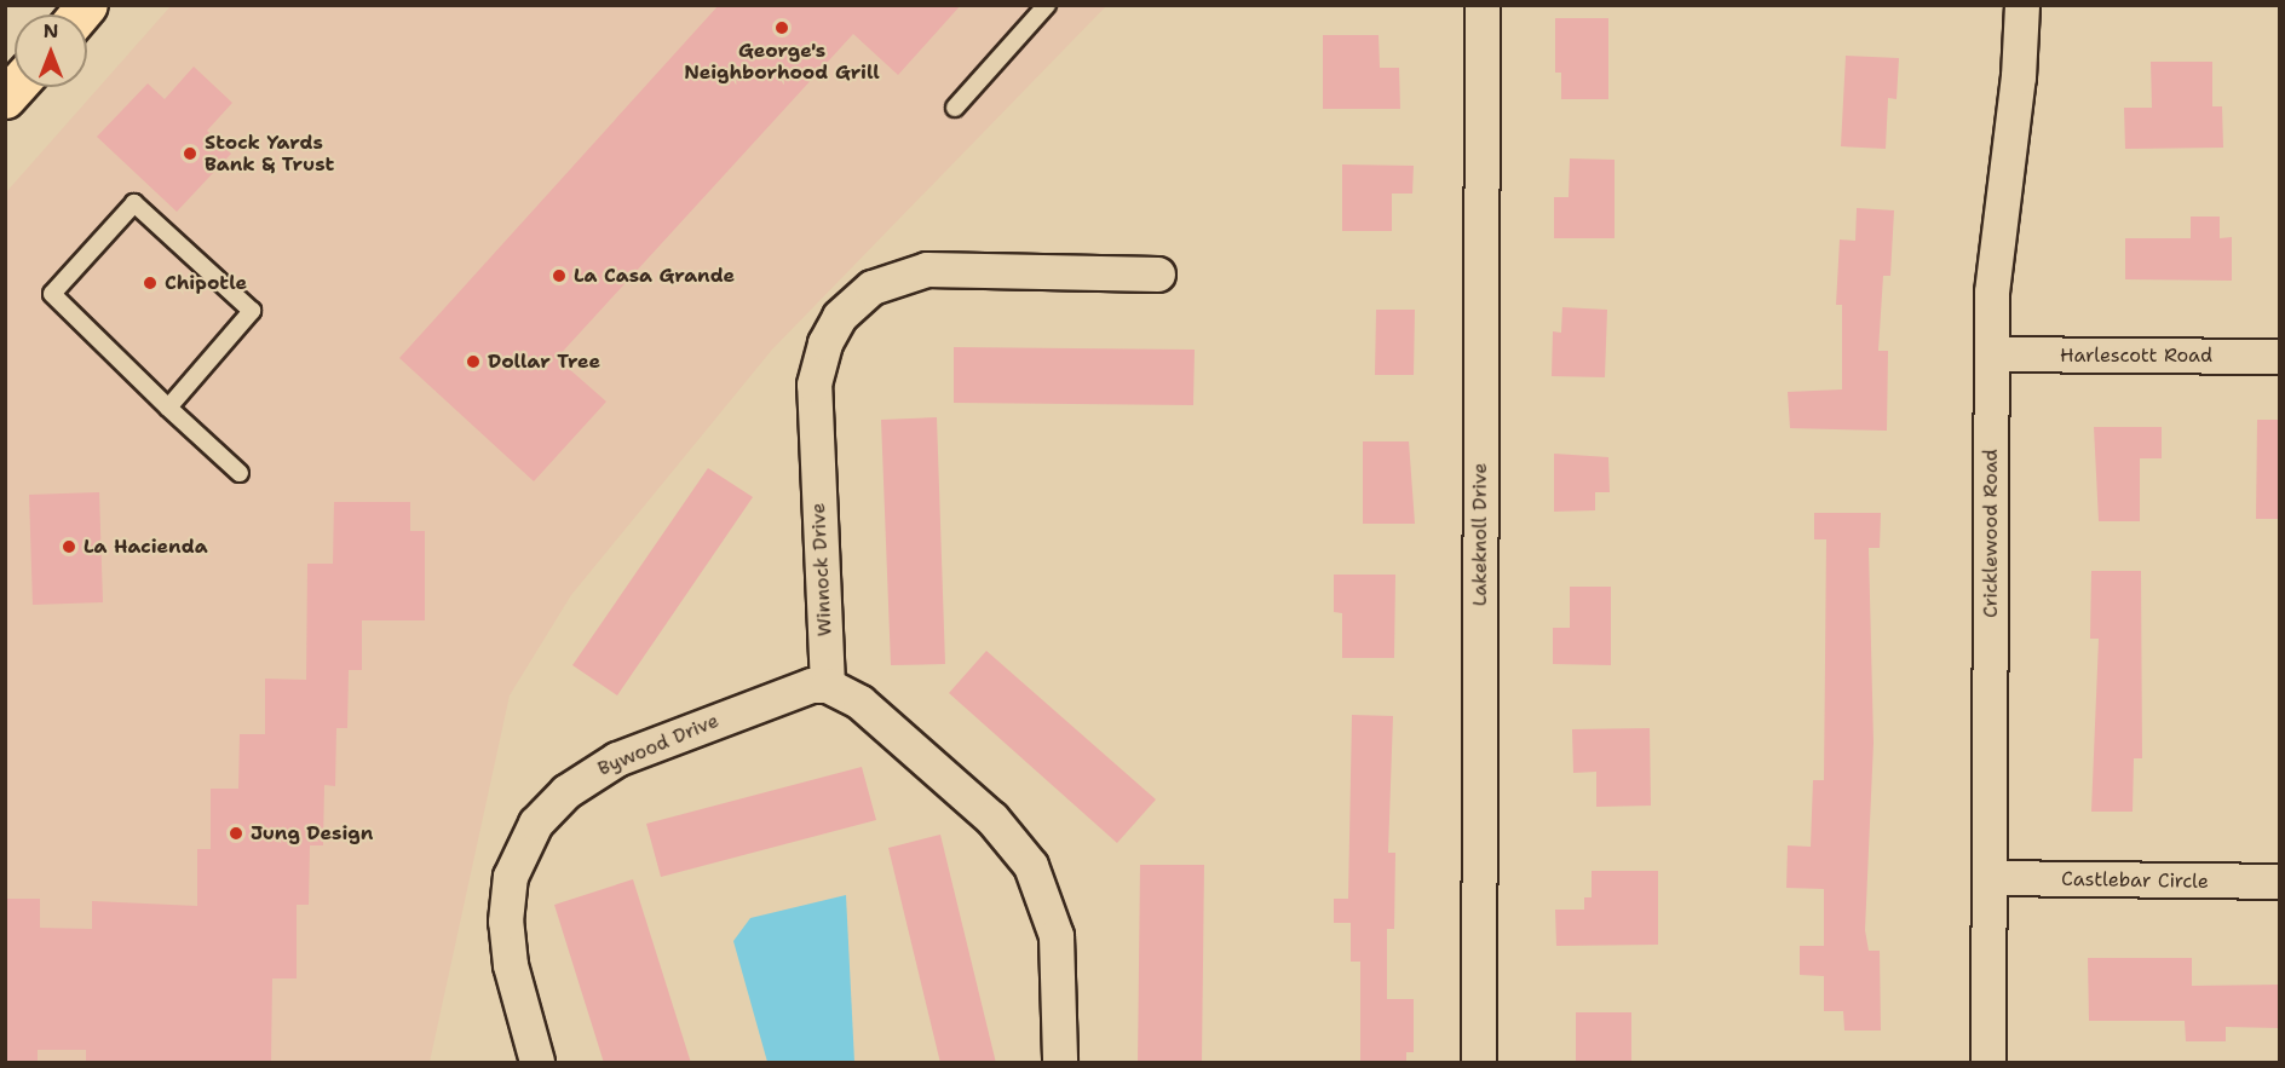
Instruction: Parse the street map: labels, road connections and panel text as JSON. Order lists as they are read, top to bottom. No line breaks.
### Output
{"streets":{"street":["Harlescott Road","Cricklewood Road","Lakeknoll Drive","Winnock Drive","Bywood Drive","Castlebar Circle"]},"crossings":[["Harlescott Road","Cricklewood Road"],["Cricklewood Road","Castlebar Circle"],["Winnock Drive","Bywood Drive"]],"places":["George's Neighborhood Grill","Stock Yards Bank & Trust","La Casa Grande","Chipotle","Dollar Tree","La Hacienda","Jung Design"],"north":"top"}
